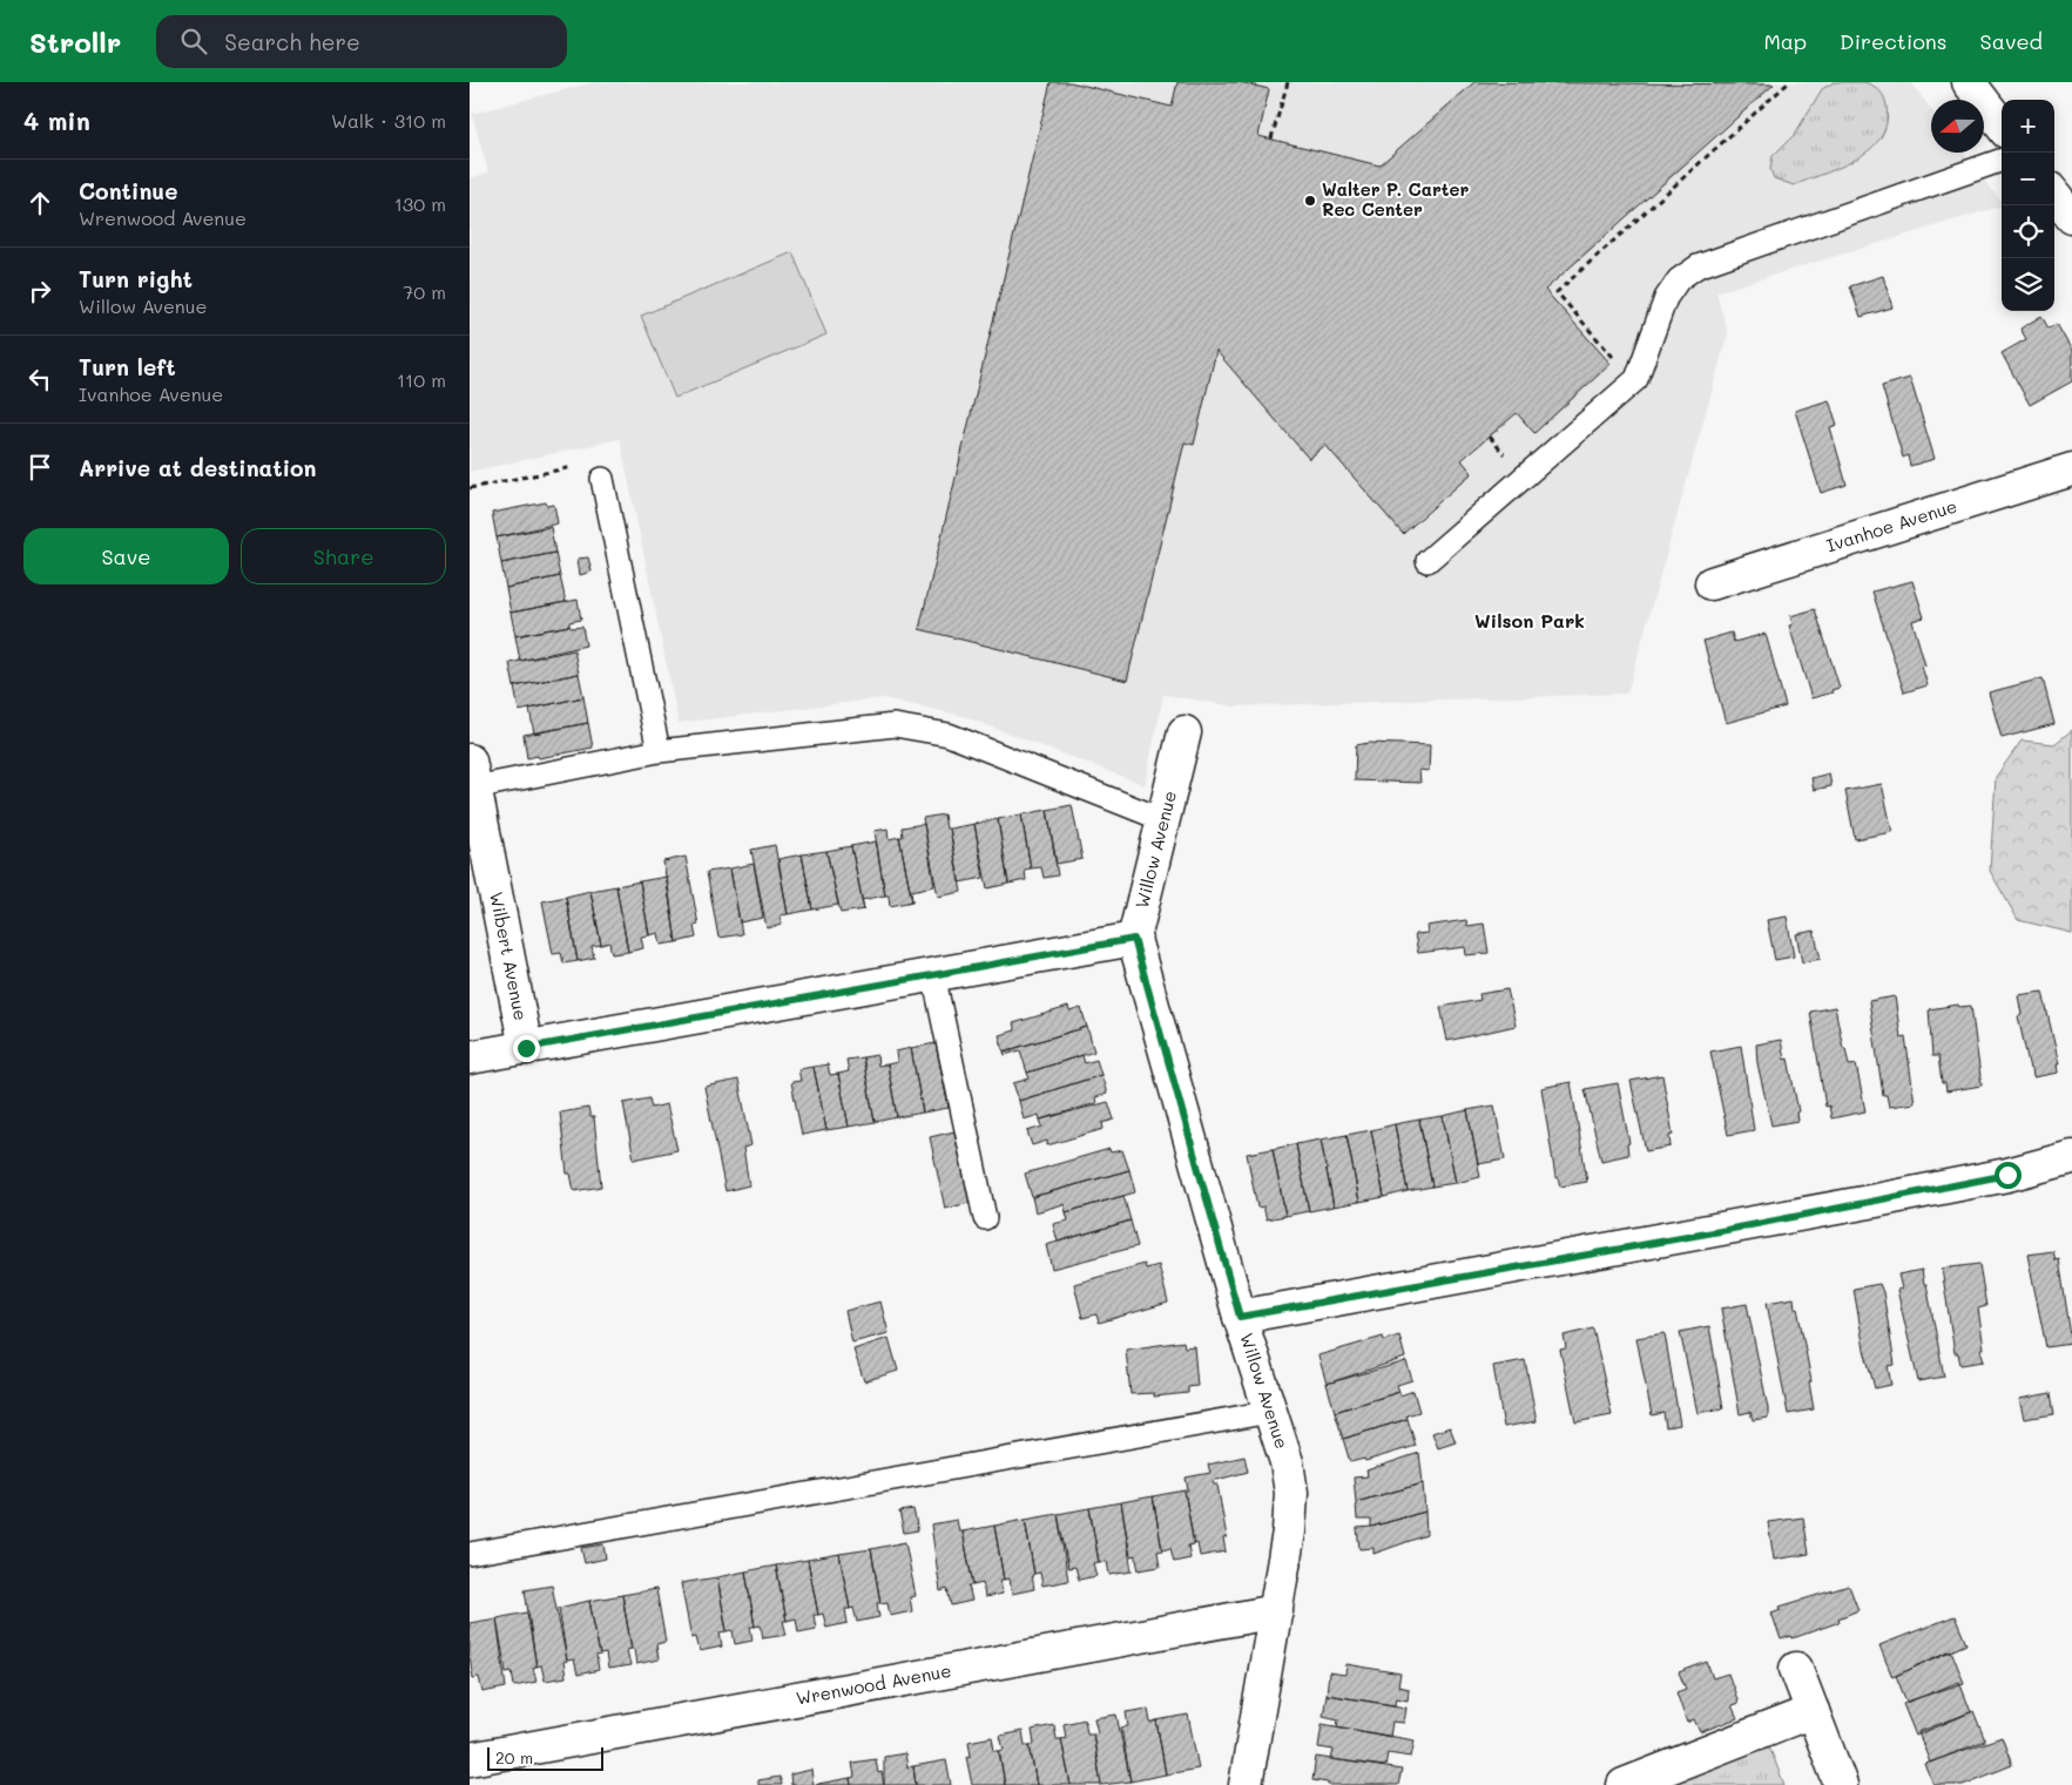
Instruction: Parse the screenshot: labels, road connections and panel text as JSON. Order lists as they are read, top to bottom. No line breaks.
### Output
{"streets":{"street":["Ivanhoe Avenue","Willow Avenue","Wilbert Avenue","Wrenwood Avenue"]},"crossings":[["Willow Avenue","Wrenwood Avenue"]],"districts":["Wilson Park"],"places":["Walter P. Carter Rec Center"],"scale_bar":"20 m","north":"left","page":{"header":"Strollr","search":"Search here","nav":["Map","Directions","Saved"],"heading":["4 min","Walk · 310 m"],"map_buttons":["+","−"],"list":[["Continue","Wrenwood Avenue","130 m"],["Turn right","Willow Avenue","70 m"],["Turn left","Ivanhoe Avenue","110 m"],"Arrive at destination"],"buttons":["Save","Share"],"scale":"20 m"}}
